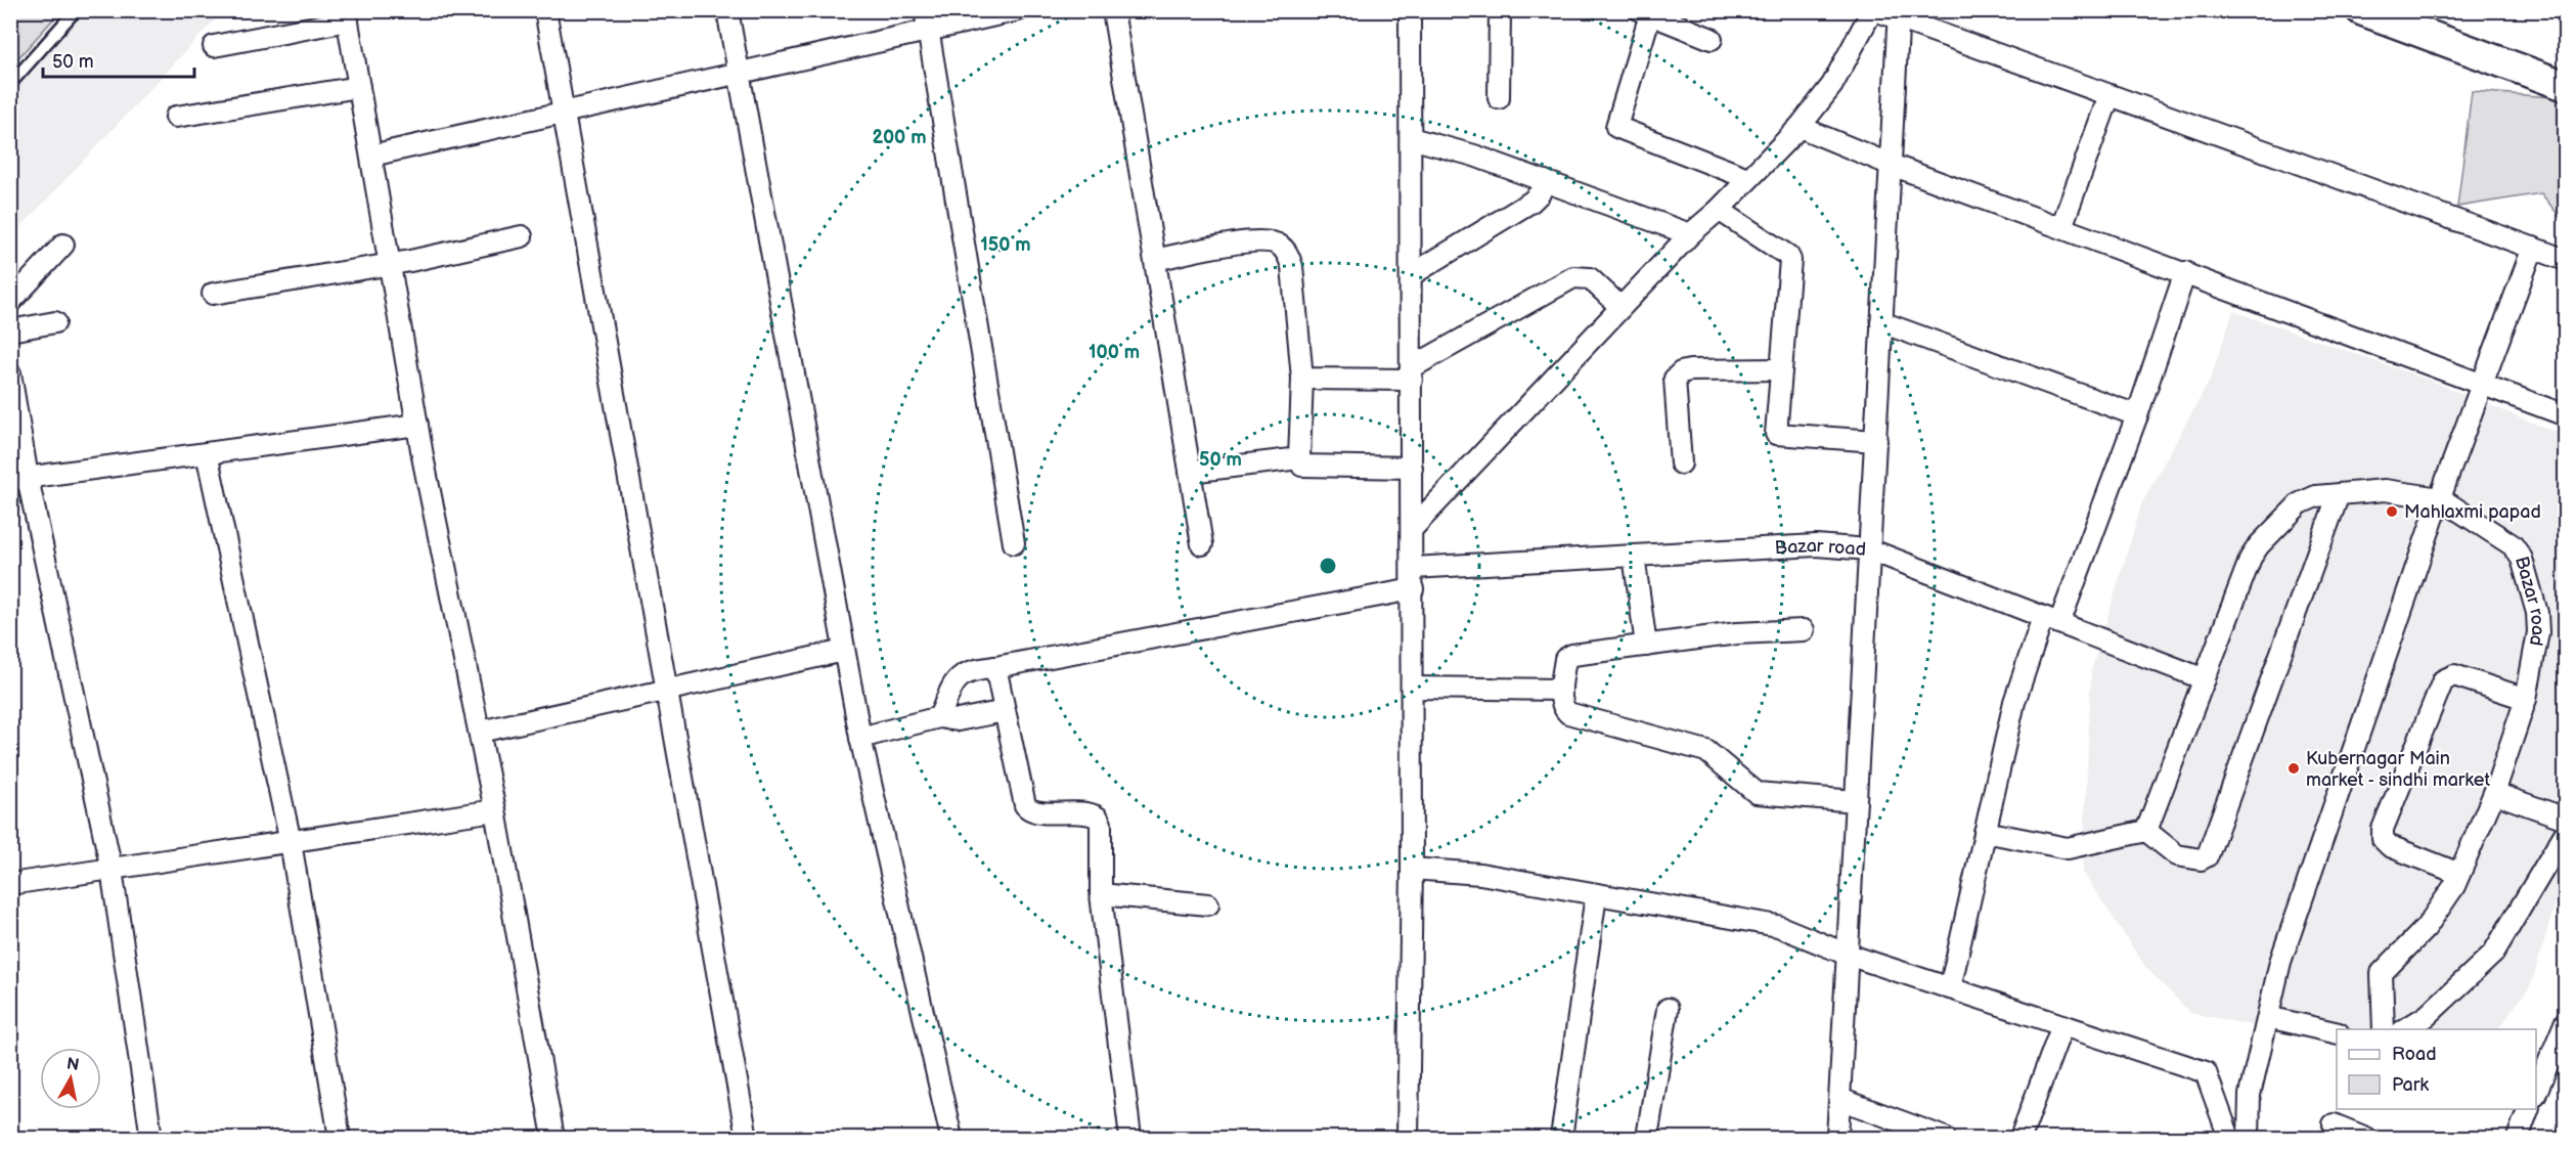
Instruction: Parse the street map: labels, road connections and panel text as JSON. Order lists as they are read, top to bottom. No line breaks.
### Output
{"streets":{"street":["Bazar road"]},"places":["Mahlaxmi papad","Kubernagar Main market - sindhi market"],"legend":["Road","Park"],"scale_bar":"50 m","north":"top","rings":["200 m","150 m","100 m","50 m"]}
